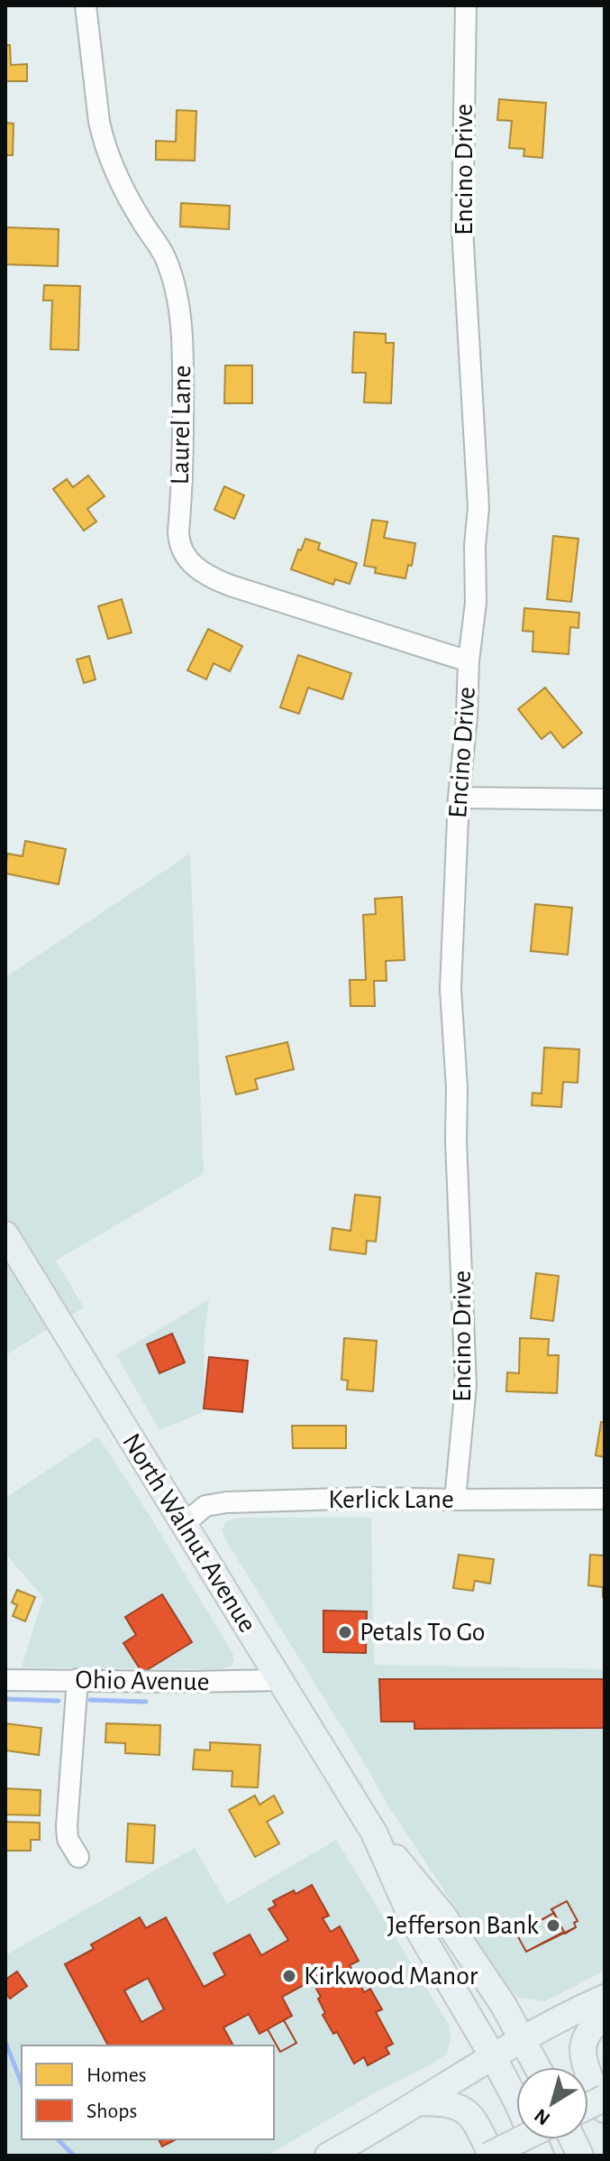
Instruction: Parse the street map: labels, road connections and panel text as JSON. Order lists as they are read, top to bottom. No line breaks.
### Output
{"streets":{"main road":["North Walnut Avenue"],"street":["Encino Drive","Laurel Lane","Kerlick Lane","Ohio Avenue"]},"crossings":[["Encino Drive","Laurel Lane"],["Encino Drive","Kerlick Lane"],["Kerlick Lane","North Walnut Avenue"],["North Walnut Avenue","Ohio Avenue"]],"places":["Petals To Go","Jefferson Bank","Kirkwood Manor"],"legend":["Homes","Shops"],"north":"bottom left"}
